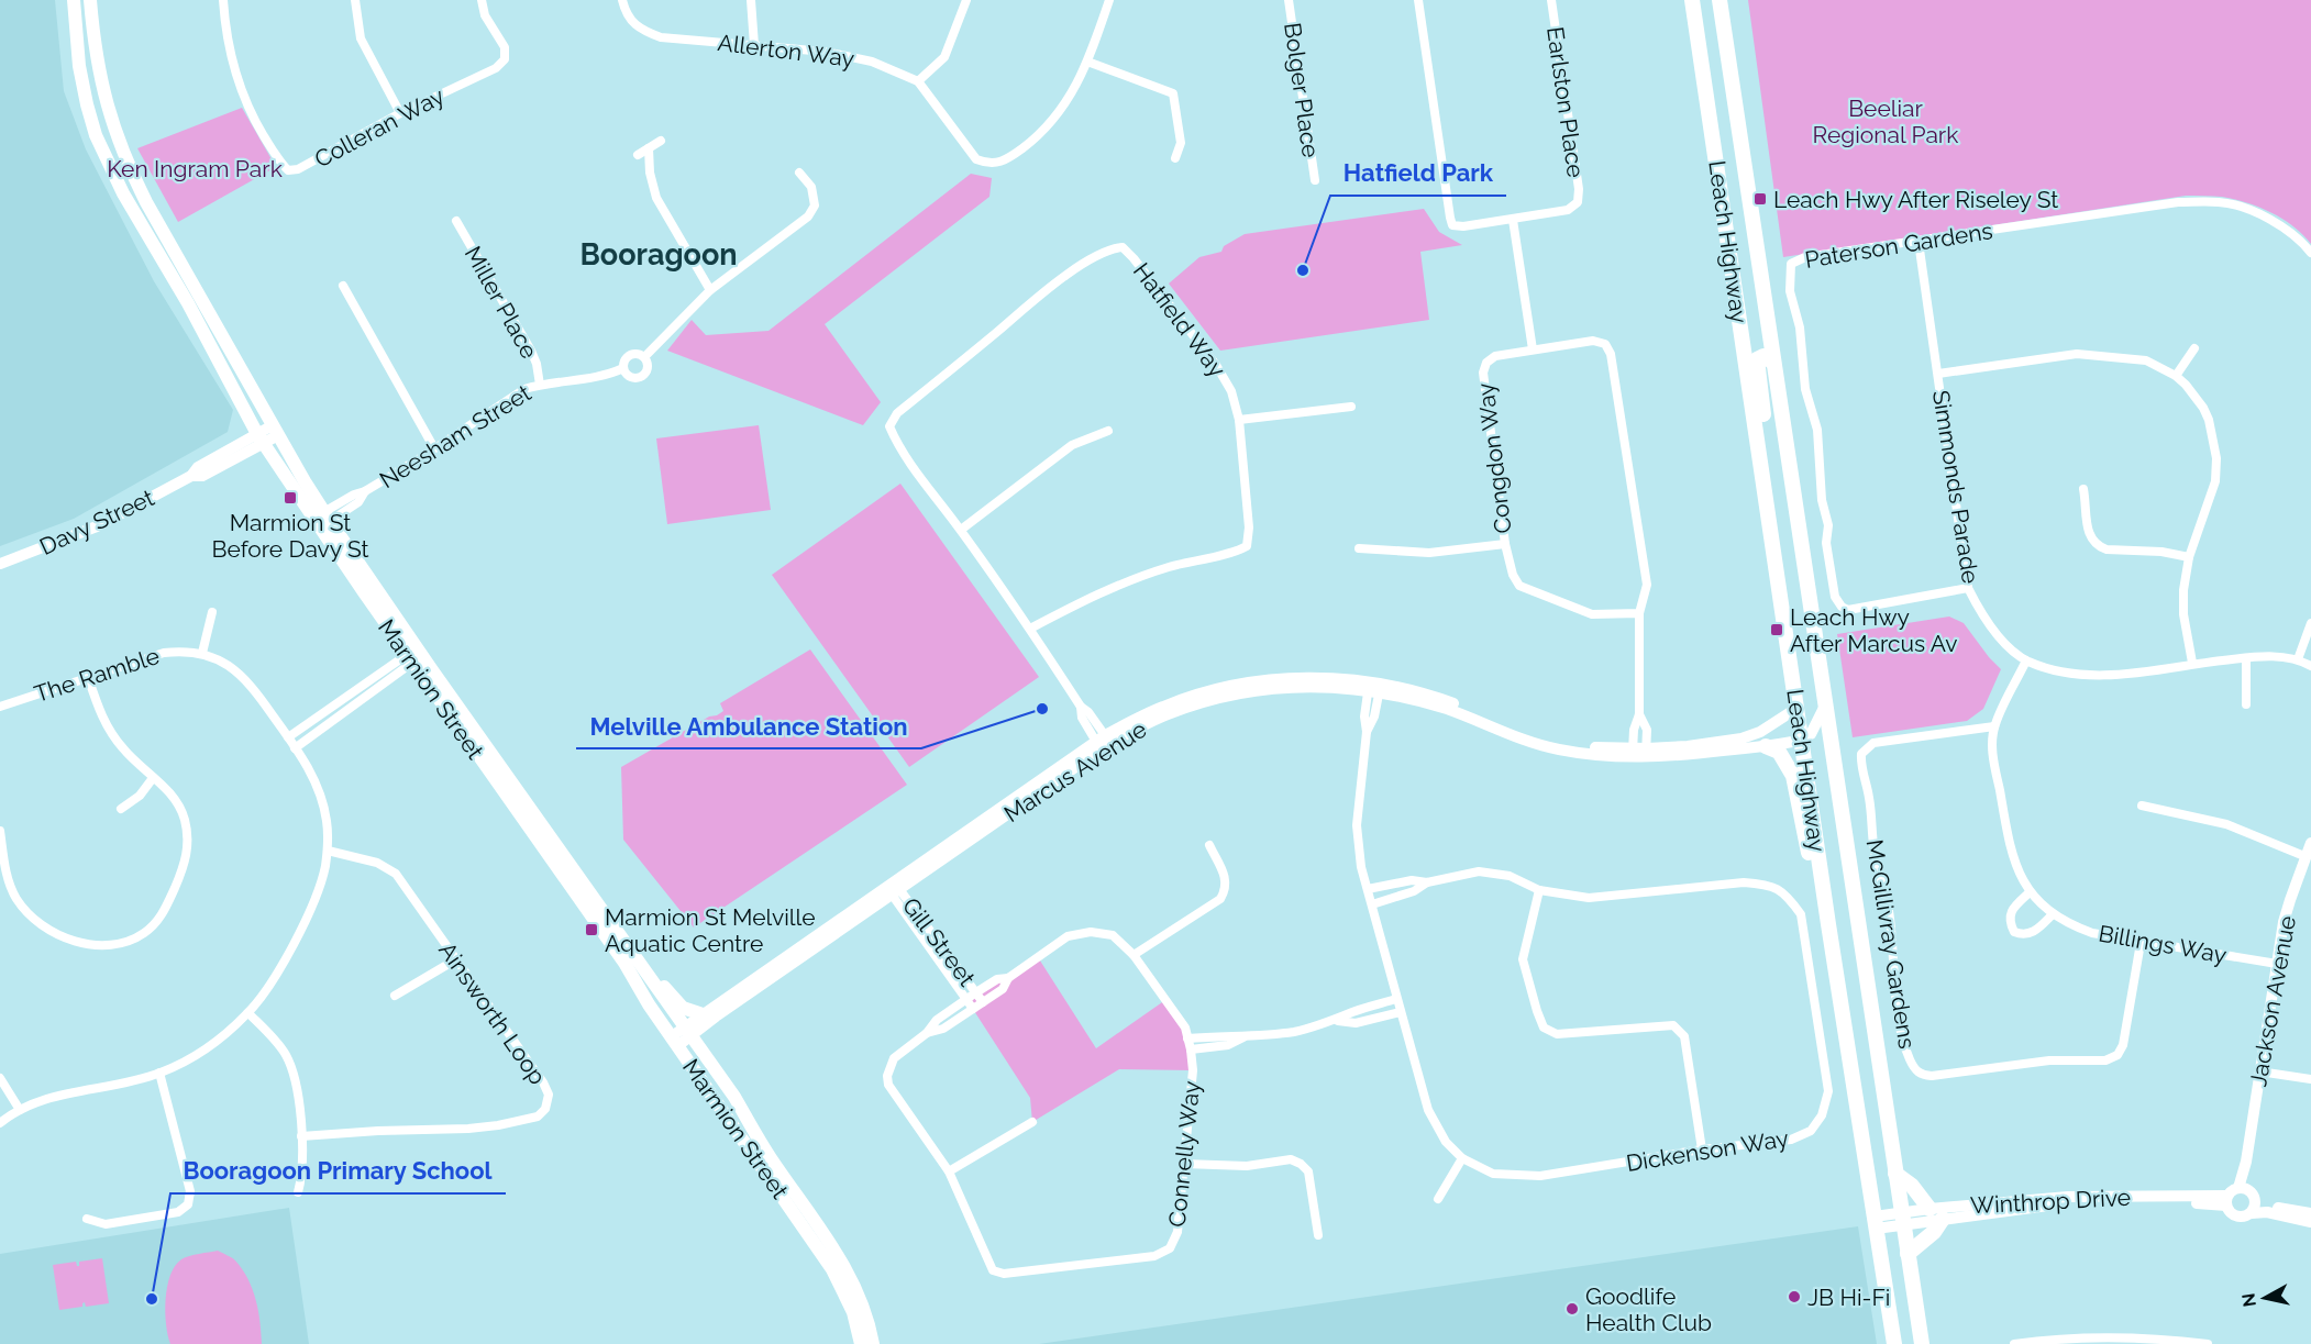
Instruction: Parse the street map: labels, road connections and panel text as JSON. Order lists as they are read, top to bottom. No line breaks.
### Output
{"streets":{"highway":["Leach Highway"],"main road":["Marmion Street"],"street":["Allerton Way","Bolger Place","Earlston Place","Colleran Way","Paterson Gardens","Miller Place","Hatfield Way","Neesham Street","Congdon Way","Simmonds Parade","Davy Street","The Ramble","Marcus Avenue","Gill Street","McGillivray Gardens","Billings Way","Jackson Avenue","Ainsworth Loop","Dickenson Way","Connelly Way","Winthrop Drive"]},"crossings":[["Leach Highway","Marcus Avenue"],["Leach Highway","Winthrop Drive"],["Paterson Gardens","Simmonds Parade"],["Miller Place","Neesham Street"],["Hatfield Way","Marcus Avenue"],["Neesham Street","Marmion Street"],["Congdon Way","Marcus Avenue"],["Simmonds Parade","Billings Way"],["Davy Street","Marmion Street"],["The Ramble","Ainsworth Loop"],["Marmion Street","Marcus Avenue"],["Marcus Avenue","Gill Street"],["Marcus Avenue","Dickenson Way"],["Gill Street","Connelly Way"],["McGillivray Gardens","Billings Way"],["Billings Way","Jackson Avenue"]],"districts":["Booragoon"],"parks":["Beeliar Regional Park","Ken Ingram Park"],"places":{"transit":["Leach Hwy After Riseley St","Marmion St Before Davy St","Leach Hwy After Marcus Av","Marmion St Melville Aquatic Centre"],"other":["Hatfield Park","Melville Ambulance Station","JB Hi-Fi","Booragoon Primary School","Goodlife Health Club"]},"north":"left"}
